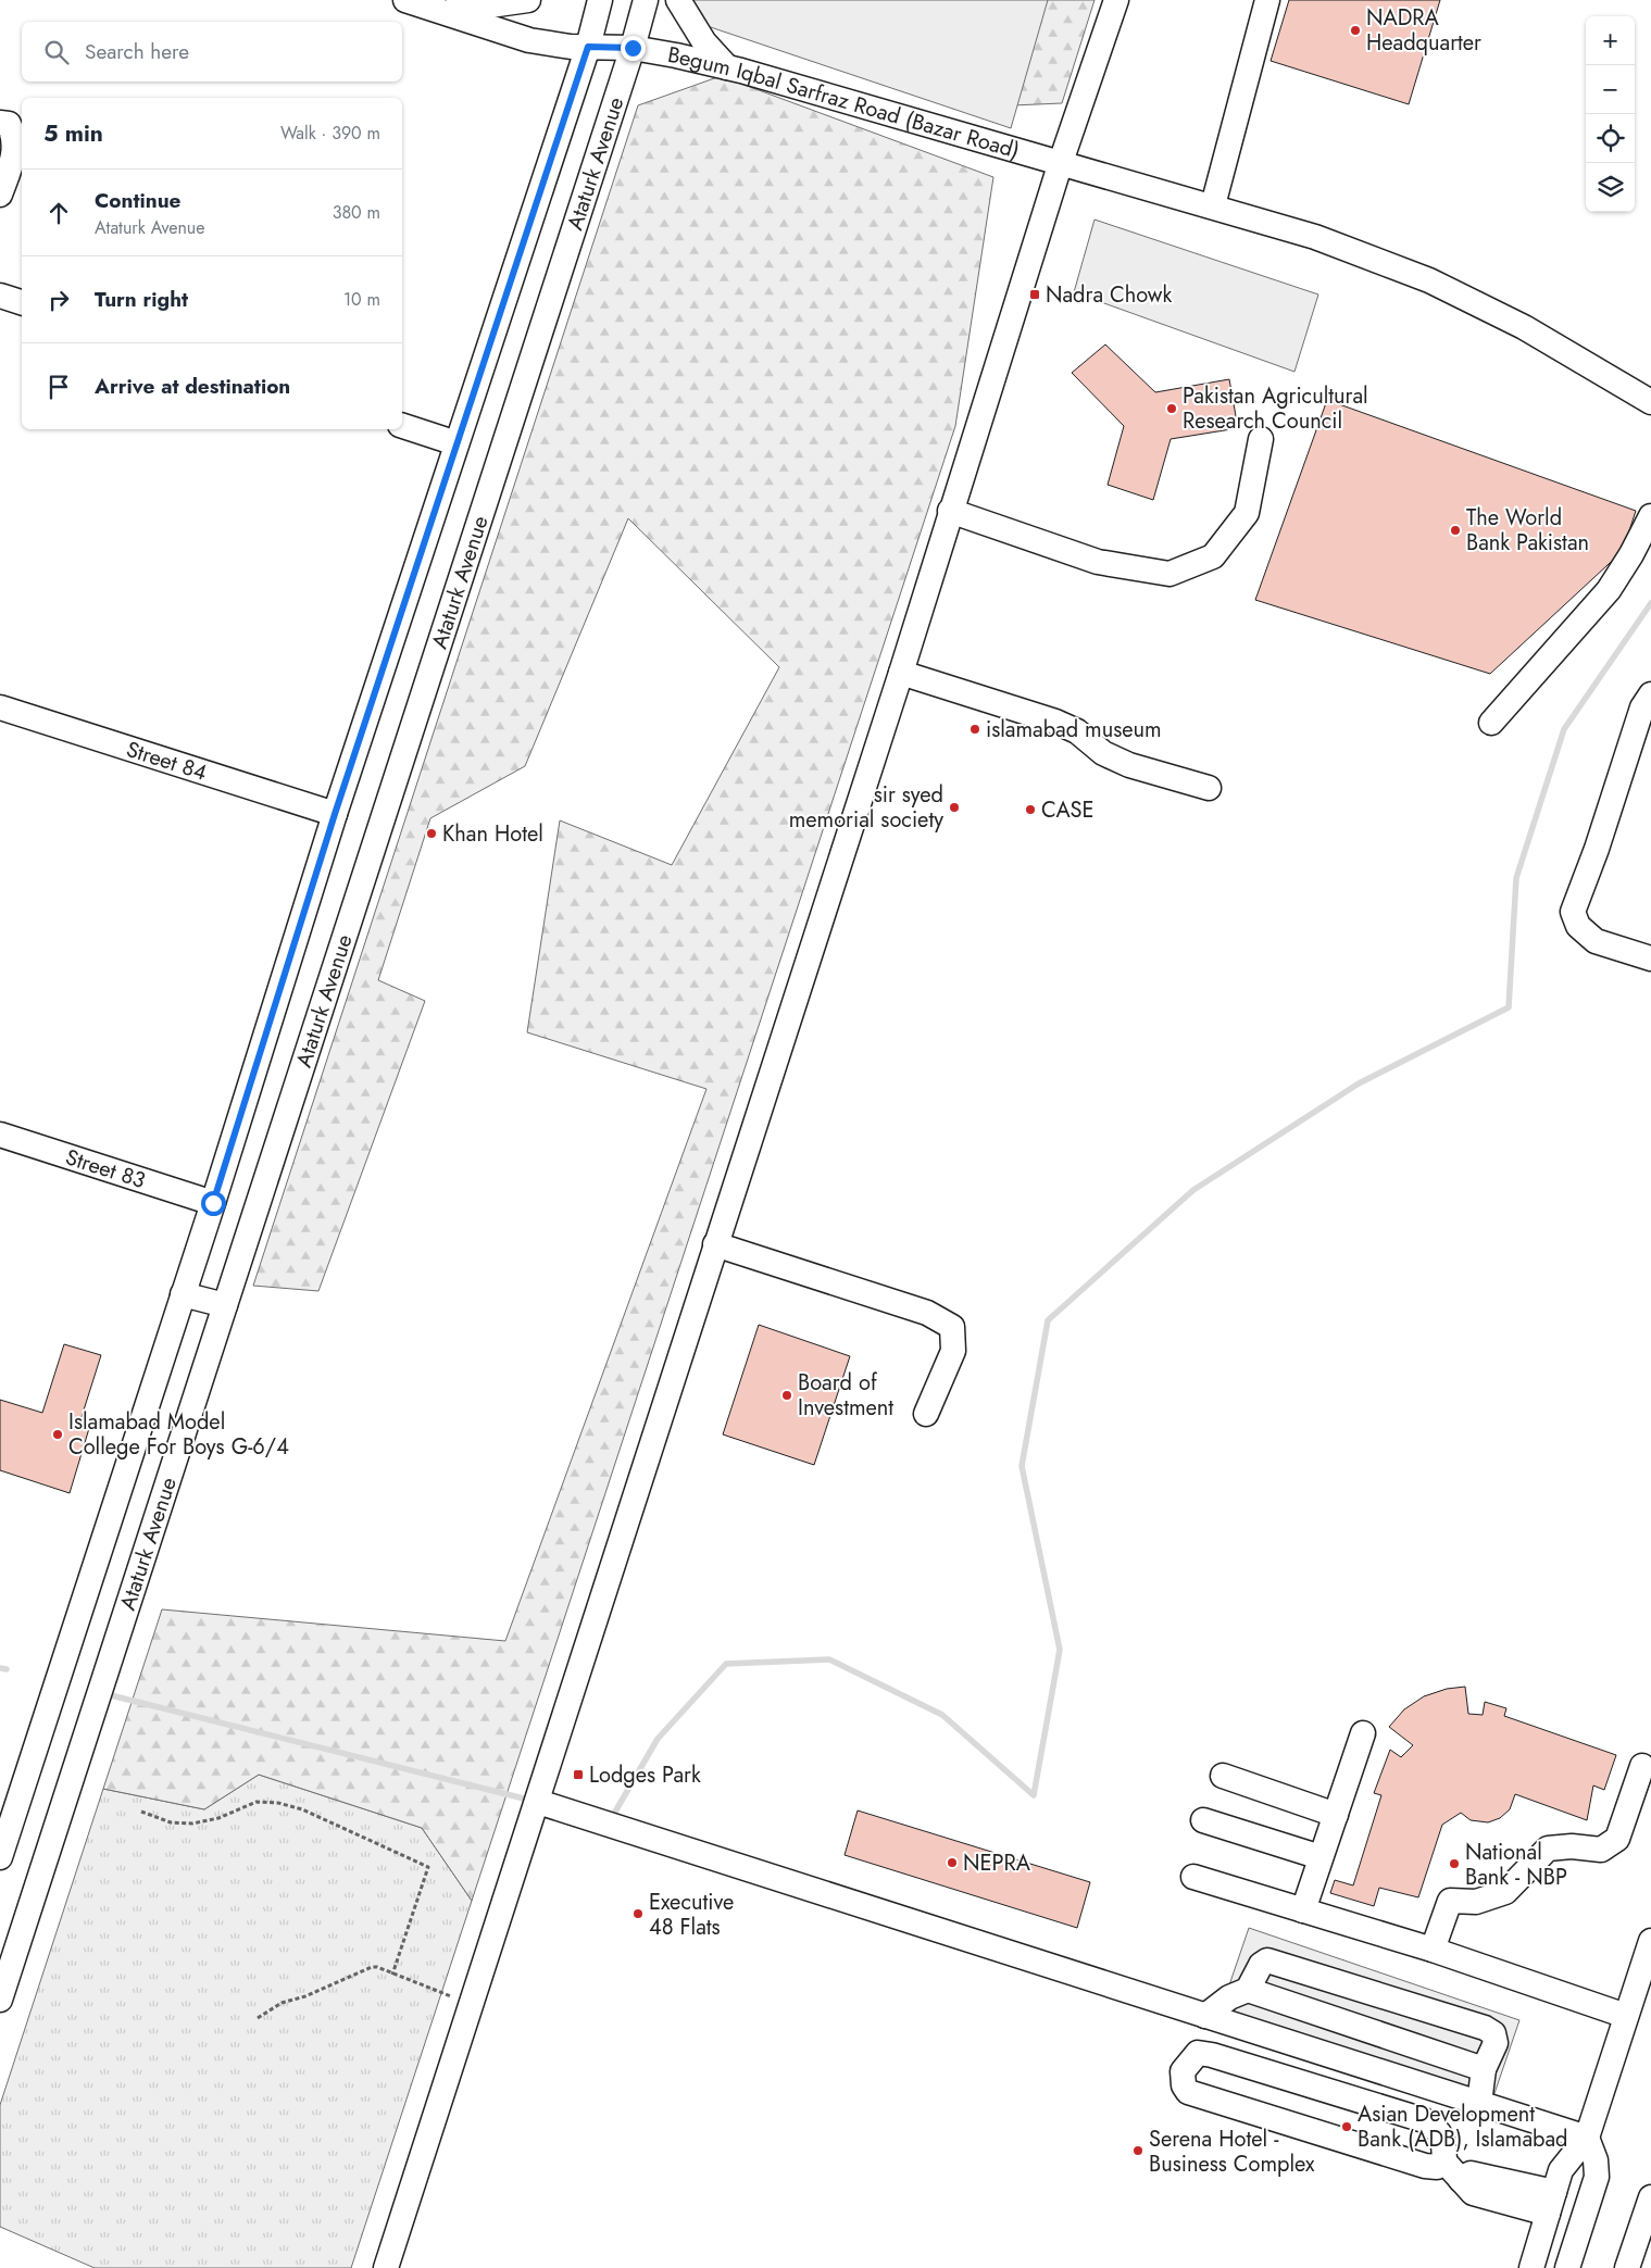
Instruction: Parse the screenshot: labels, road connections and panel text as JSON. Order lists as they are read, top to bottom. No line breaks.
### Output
{"streets":{"street":["Begum Iqbal Sarfraz Road (Bazar Road)","Ataturk Avenue","Street 84","Street 83"]},"crossings":[["Begum Iqbal Sarfraz Road (Bazar Road)","Ataturk Avenue"],["Ataturk Avenue","Street 84"],["Ataturk Avenue","Street 83"]],"places":{"other":["NADRA Headquarter","Pakistan Agricultural Research Council","The World Bank Pakistan","islamabad museum","sir syed memorial society","CASE","Khan Hotel","Board of Investment","Islamabad Model College For Boys G-6/4","NEPRA","National Bank - NBP","Executive 48 Flats","Asian Development Bank (ADB), Islamabad","Serena Hotel - Business Complex"],"transit":["Nadra Chowk","Lodges Park"]},"page":{"map_buttons":["+","−"],"search":"Search here","heading":["5 min","Walk · 390 m"],"list":[["Continue","Ataturk Avenue","380 m"],["Turn right","10 m"],"Arrive at destination"]}}
